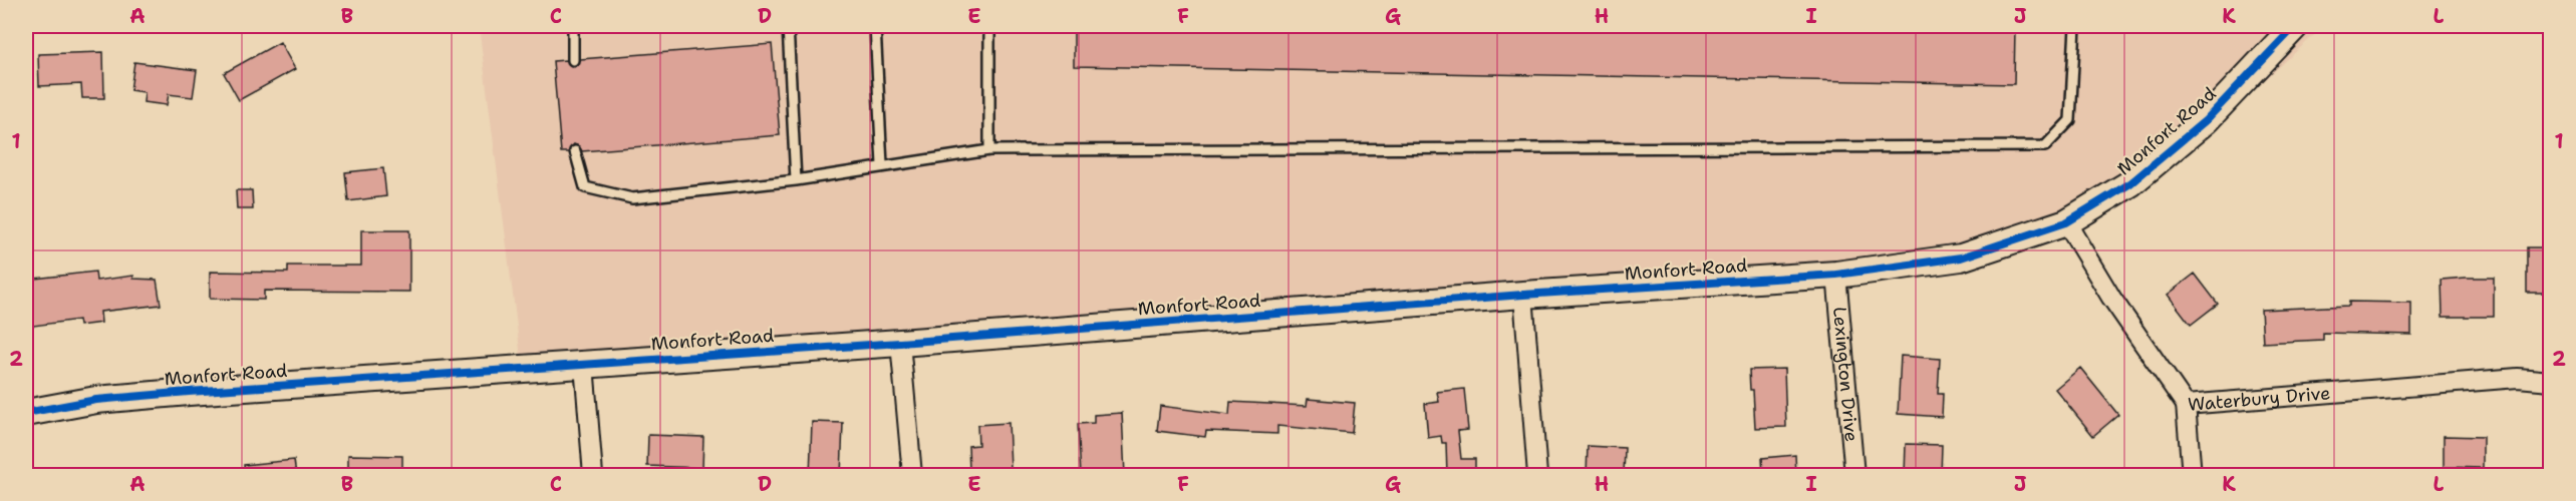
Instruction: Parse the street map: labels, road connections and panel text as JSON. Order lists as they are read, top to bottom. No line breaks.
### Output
{"streets":{"street":["Monfort Road","Lexington Drive","Waterbury Drive"]},"crossings":[["Monfort Road","Lexington Drive"],["Monfort Road","Waterbury Drive"]],"grid":{"columns":["A","B","C","D","E","F","G","H","I","J","K","L"],"rows":["1","2"]}}
